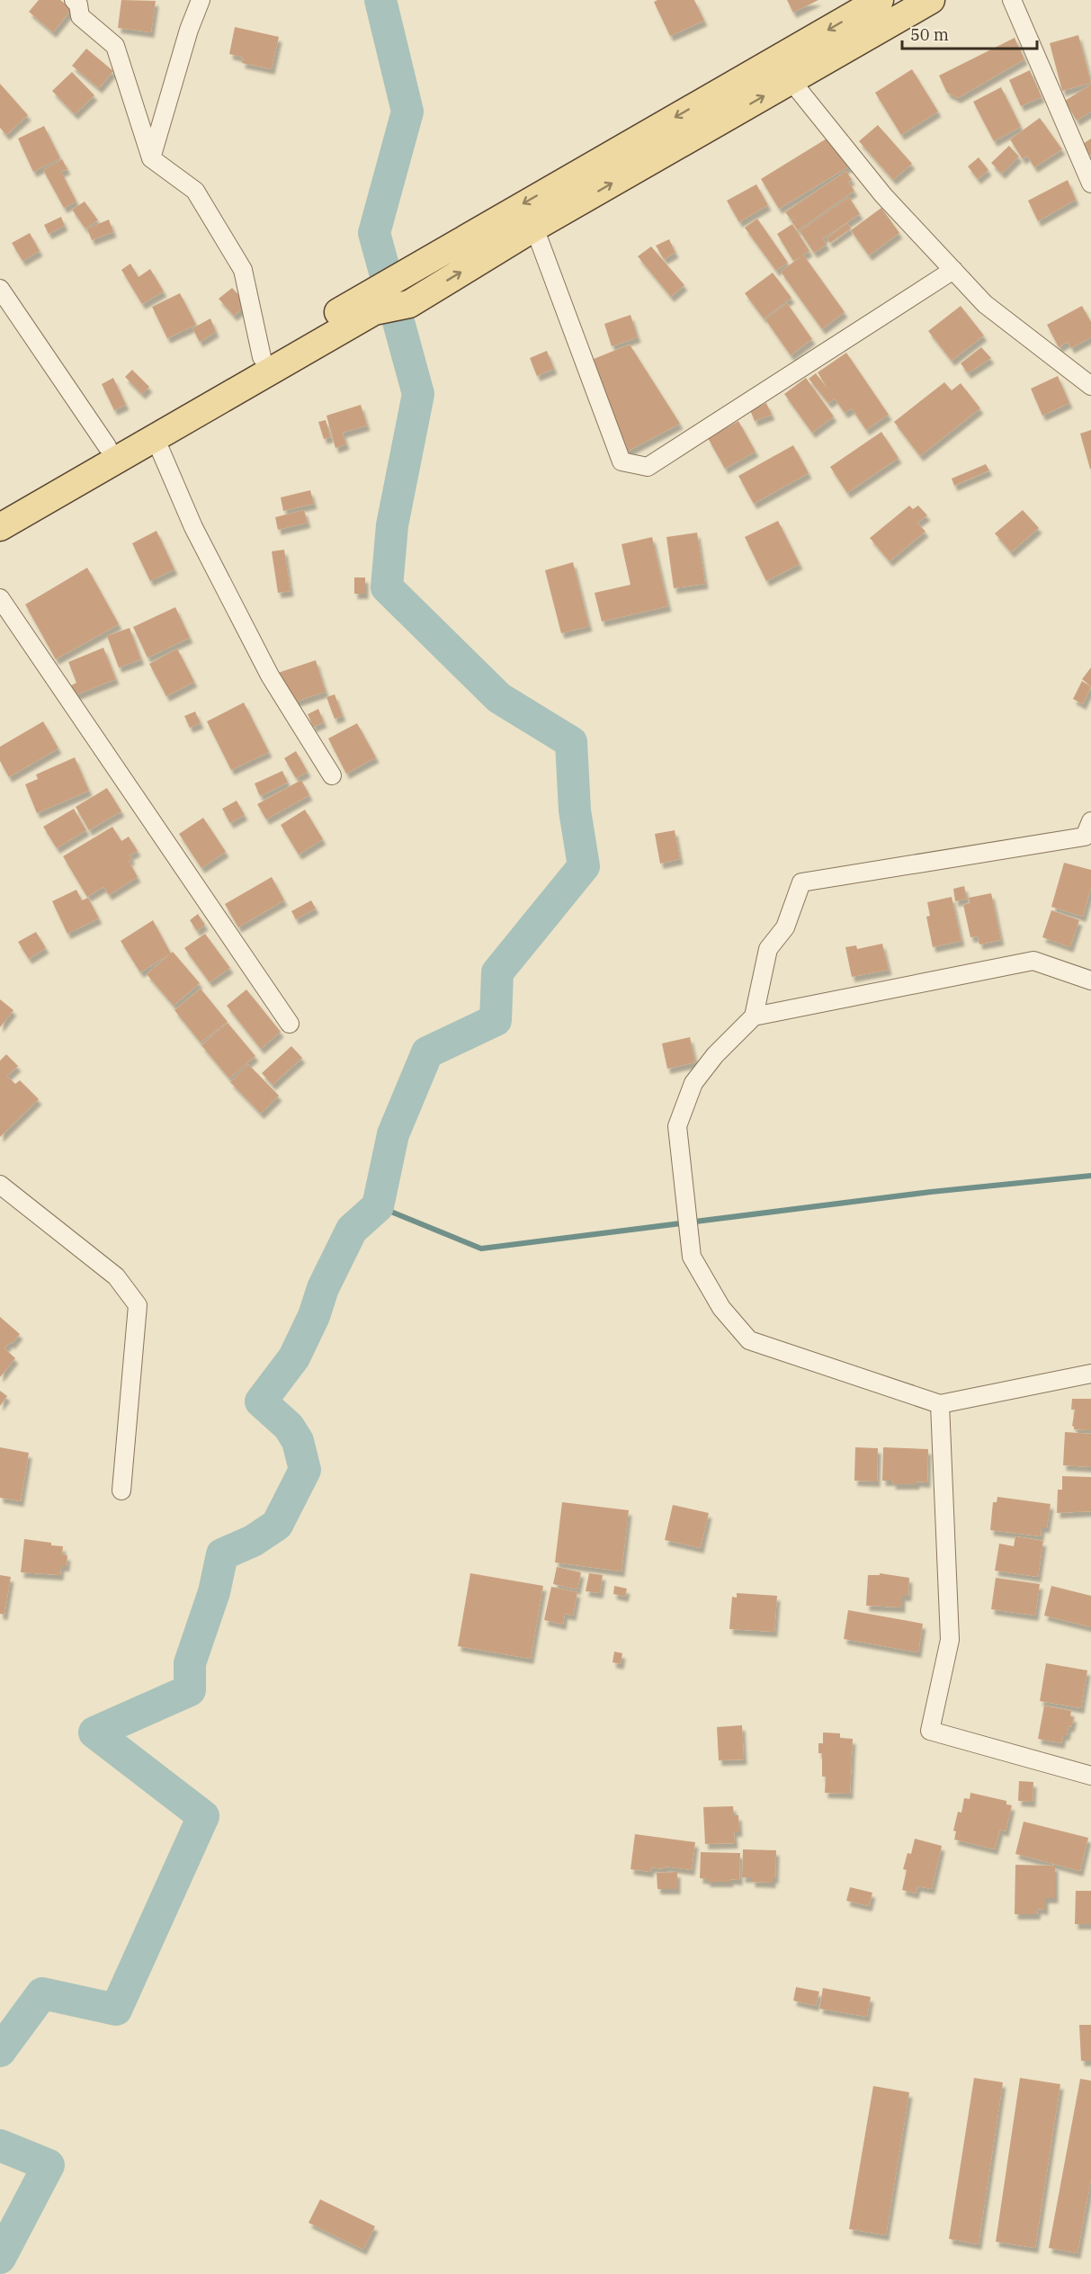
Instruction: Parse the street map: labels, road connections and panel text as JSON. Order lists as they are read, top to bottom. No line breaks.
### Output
{"scale_bar":"50 m"}
